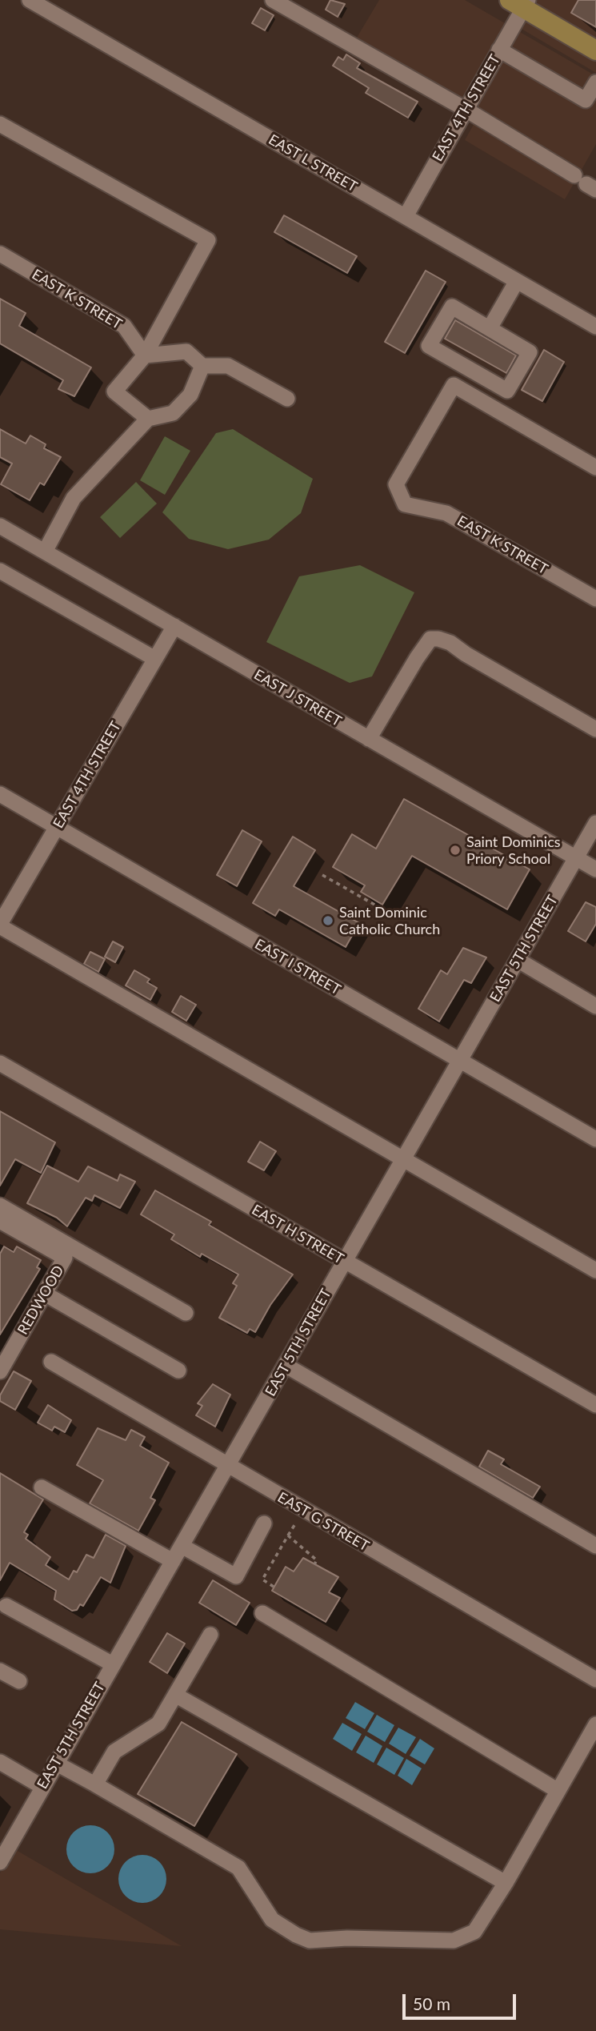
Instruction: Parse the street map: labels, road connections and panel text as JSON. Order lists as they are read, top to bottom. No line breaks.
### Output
{"streets":{"street":["EAST 4TH STREET","EAST L STREET","EAST K STREET","EAST J STREET","EAST 5TH STREET","EAST I STREET","EAST H STREET","REDWOOD","EAST G STREET"]},"crossings":[["EAST 4TH STREET","EAST L STREET"],["EAST 4TH STREET","EAST J STREET"],["EAST 4TH STREET","EAST I STREET"],["EAST J STREET","EAST 5TH STREET"],["EAST 5TH STREET","EAST I STREET"],["EAST 5TH STREET","EAST H STREET"],["EAST 5TH STREET","EAST G STREET"]],"places":["Saint Dominics Priory School","Saint Dominic Catholic Church"],"scale_bar":"50 m"}
